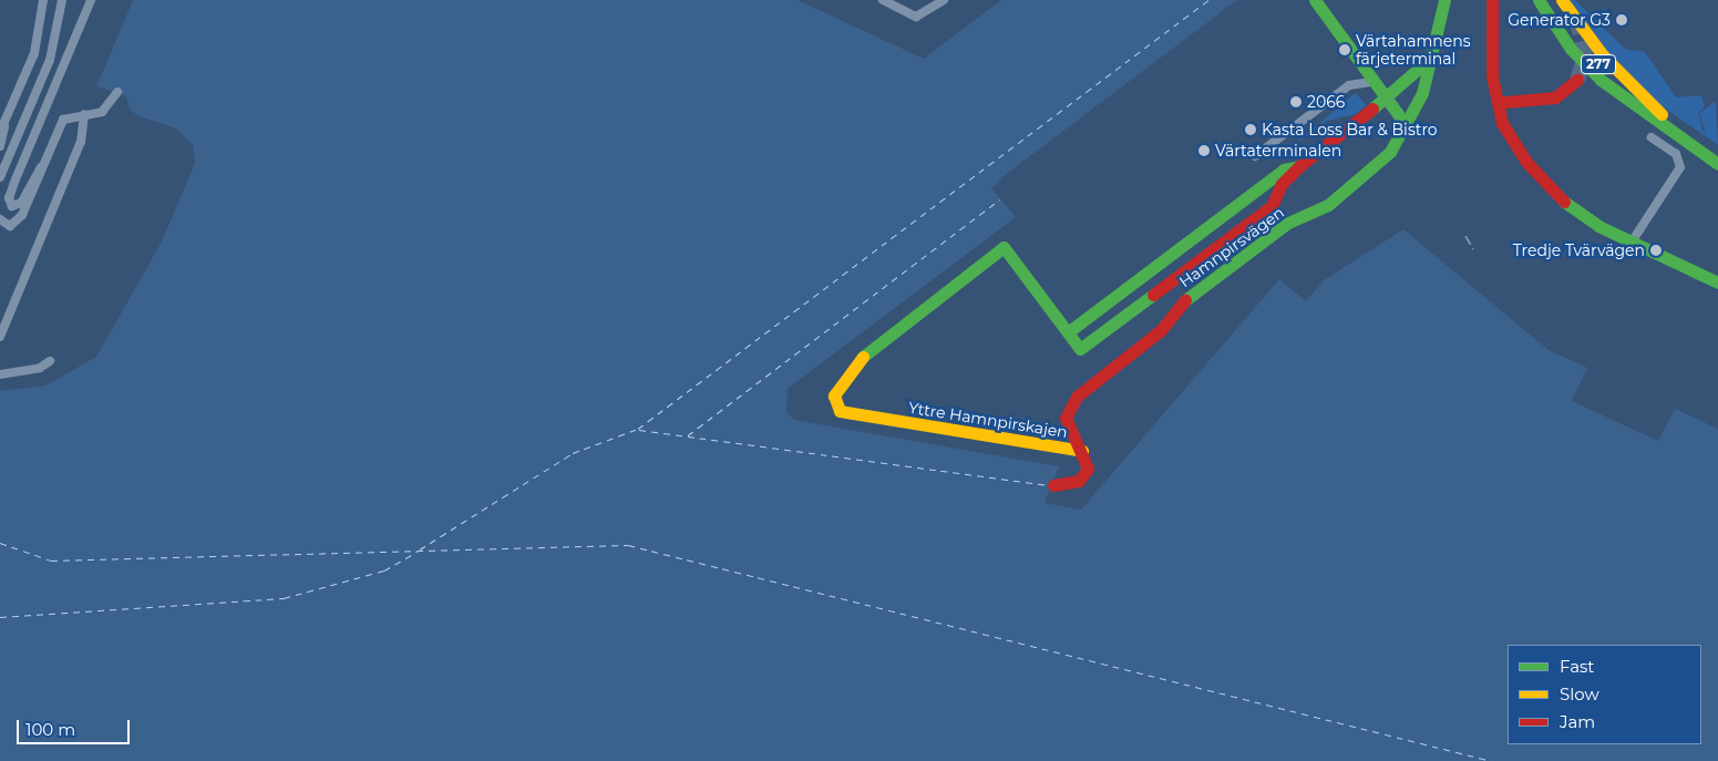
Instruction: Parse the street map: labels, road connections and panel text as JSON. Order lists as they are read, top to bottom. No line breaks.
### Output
{"streets":{"main road":["277","Hamnpirsvägen","Yttre Hamnpirskajen"]},"crossings":[["Hamnpirsvägen","Yttre Hamnpirskajen"]],"places":["Generator G3","Värtahamnens färjeterminal","2066","Kasta Loss Bar & Bistro","Värtaterminalen","Tredje Tvärvägen"],"legend":["Fast","Slow","Jam"],"scale_bar":"100 m"}
